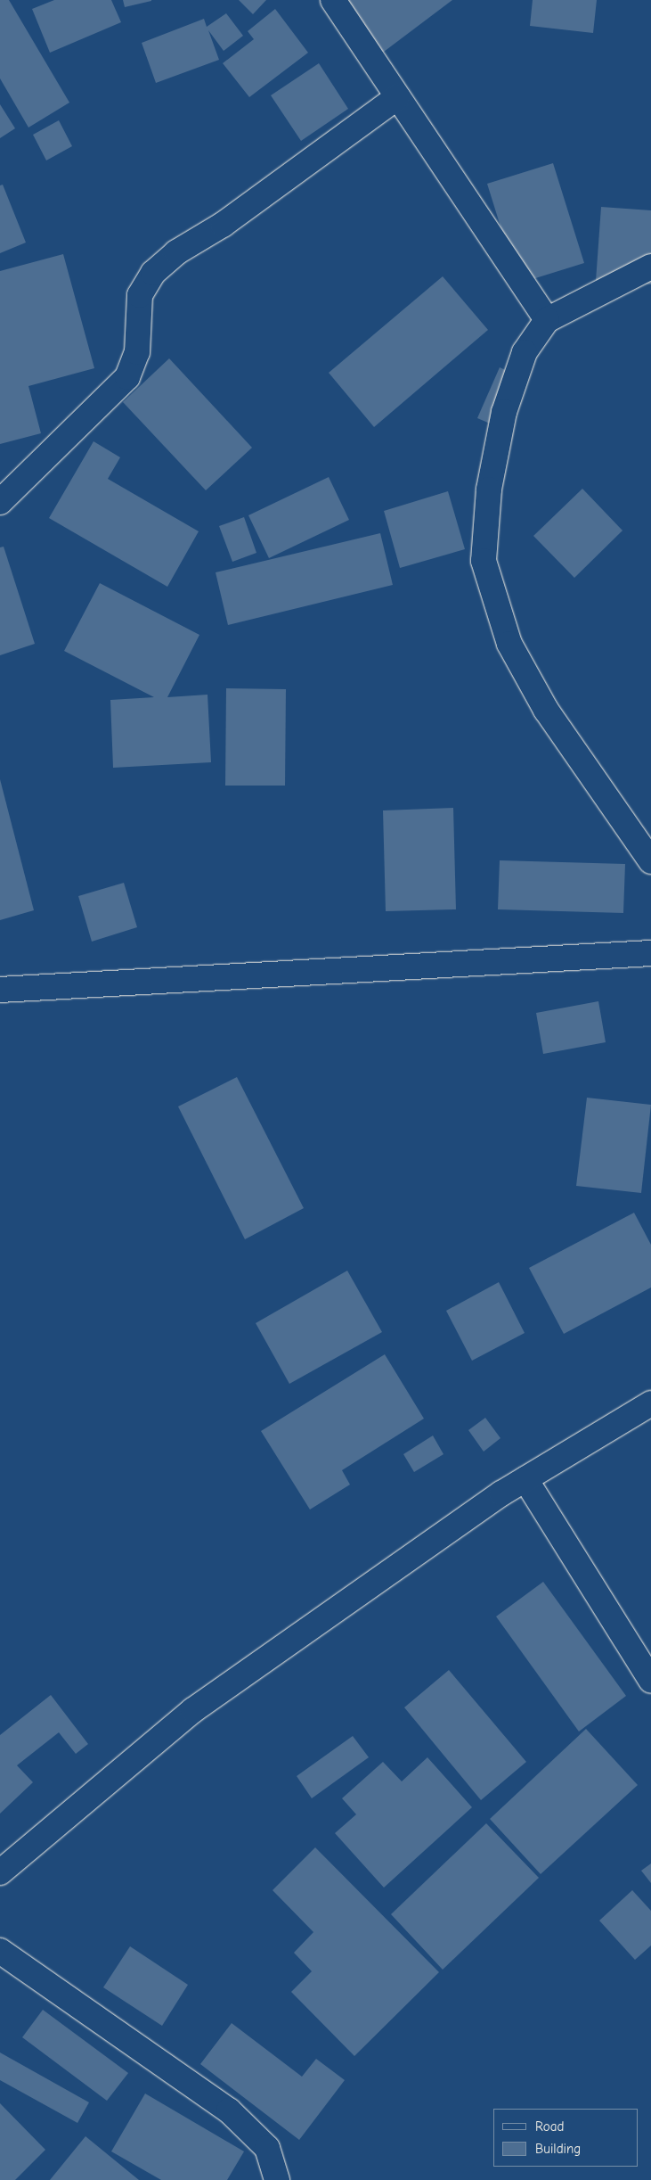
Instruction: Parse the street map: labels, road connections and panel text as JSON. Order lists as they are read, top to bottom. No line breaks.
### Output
{"legend":["Road","Building"]}
